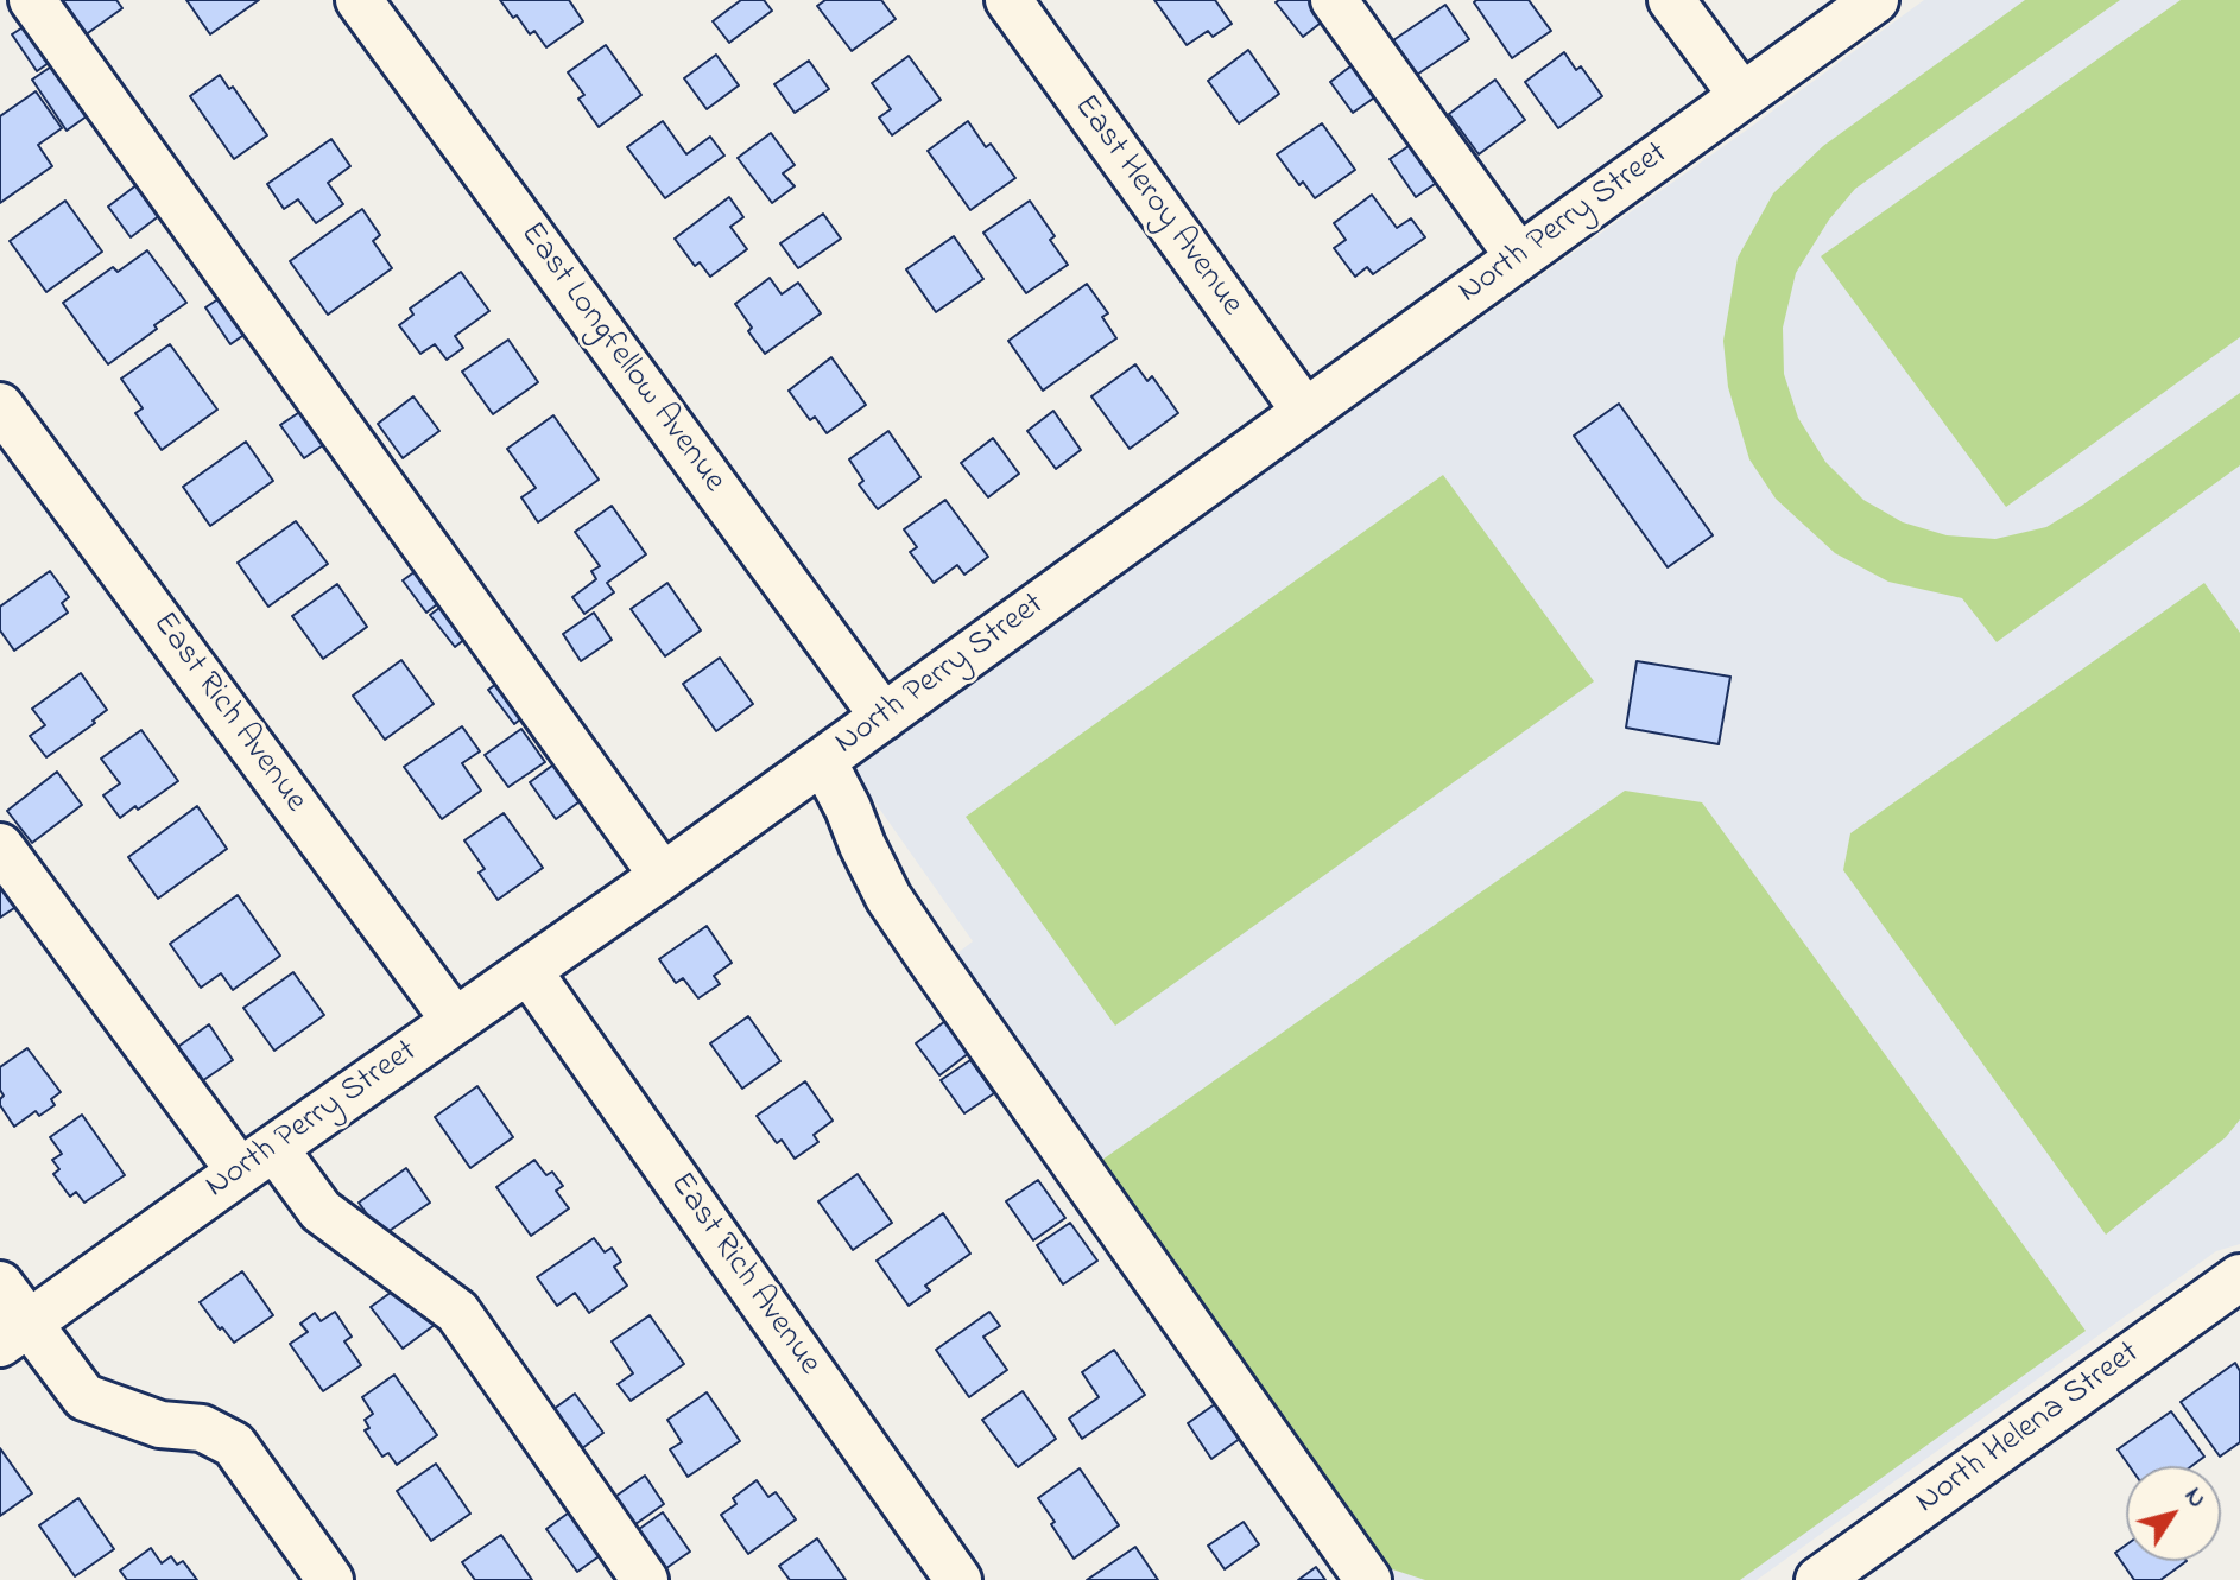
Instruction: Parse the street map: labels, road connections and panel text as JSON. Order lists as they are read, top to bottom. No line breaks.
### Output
{"streets":{"street":["East Heroy Avenue","North Perry Street","East Longfellow Avenue","East Rich Avenue","North Helena Street"]},"crossings":[["East Heroy Avenue","North Perry Street"],["North Perry Street","East Longfellow Avenue"],["North Perry Street","East Rich Avenue"]],"north":"top right"}
